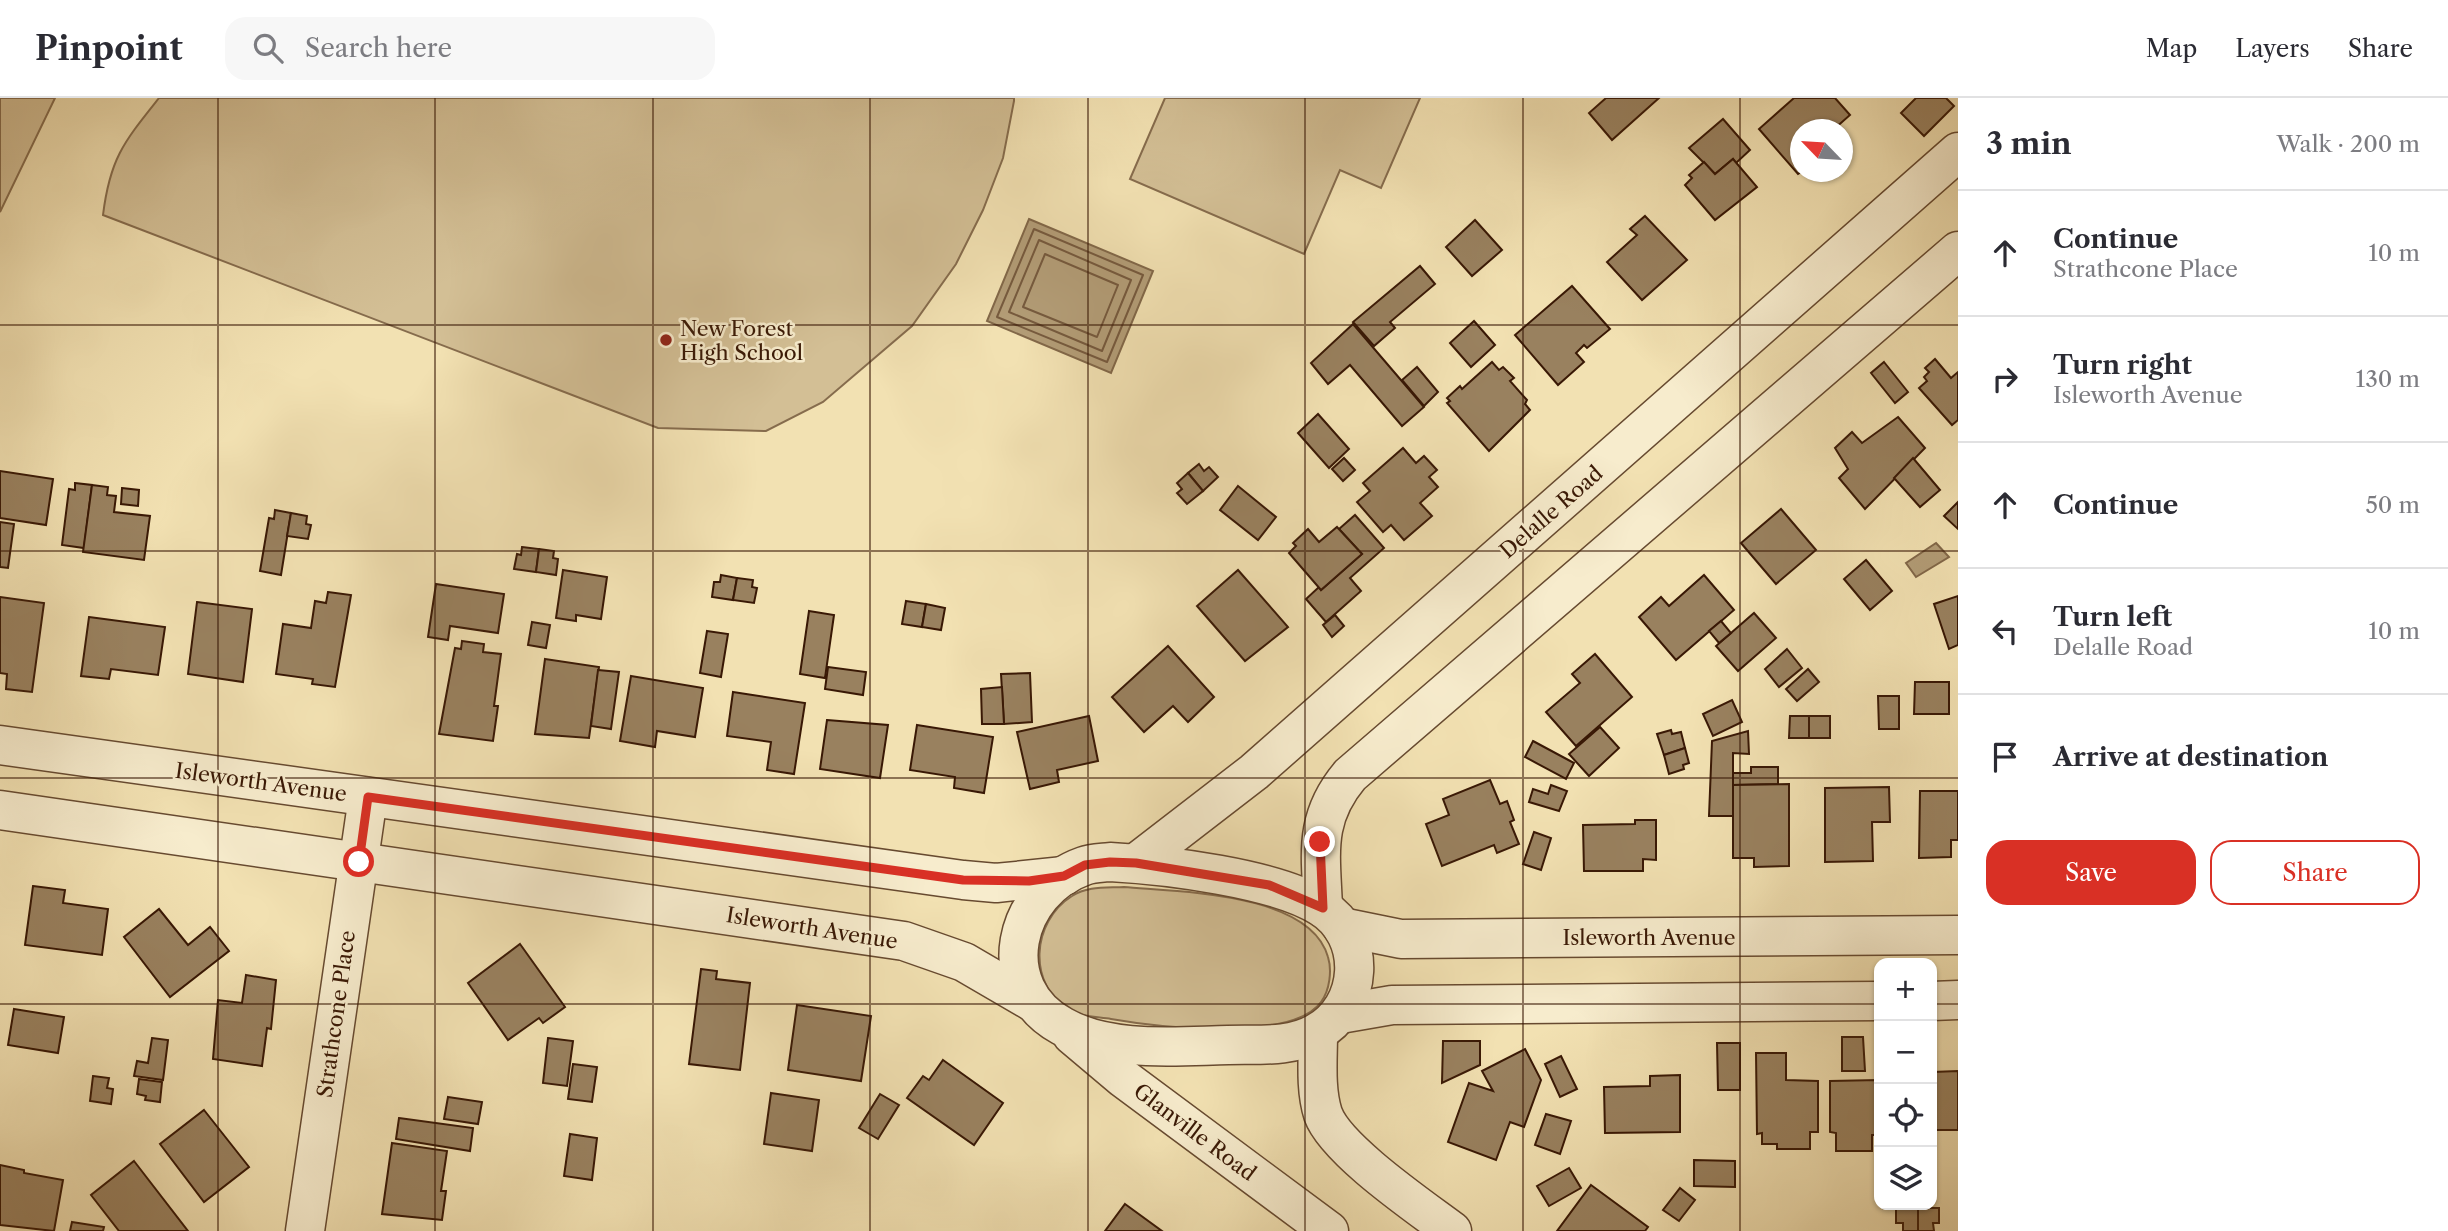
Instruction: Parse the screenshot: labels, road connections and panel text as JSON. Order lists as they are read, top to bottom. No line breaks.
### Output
{"streets":{"street":["Delalle Road","Isleworth Avenue","Strathcone Place","Glanville Road"]},"crossings":[["Delalle Road","Isleworth Avenue"],["Isleworth Avenue","Strathcone Place"],["Isleworth Avenue","Glanville Road"]],"places":["New Forest High School"],"north":"top left","page":{"header":"Pinpoint","search":"Search here","nav":["Map","Layers","Share"],"heading":["3 min","Walk · 200 m"],"list":[["Continue","Strathcone Place","10 m"],["Turn right","Isleworth Avenue","130 m"],["Continue","50 m"],["Turn left","Delalle Road","10 m"],"Arrive at destination"],"buttons":["Save","Share"],"map_buttons":["+","−"]}}
